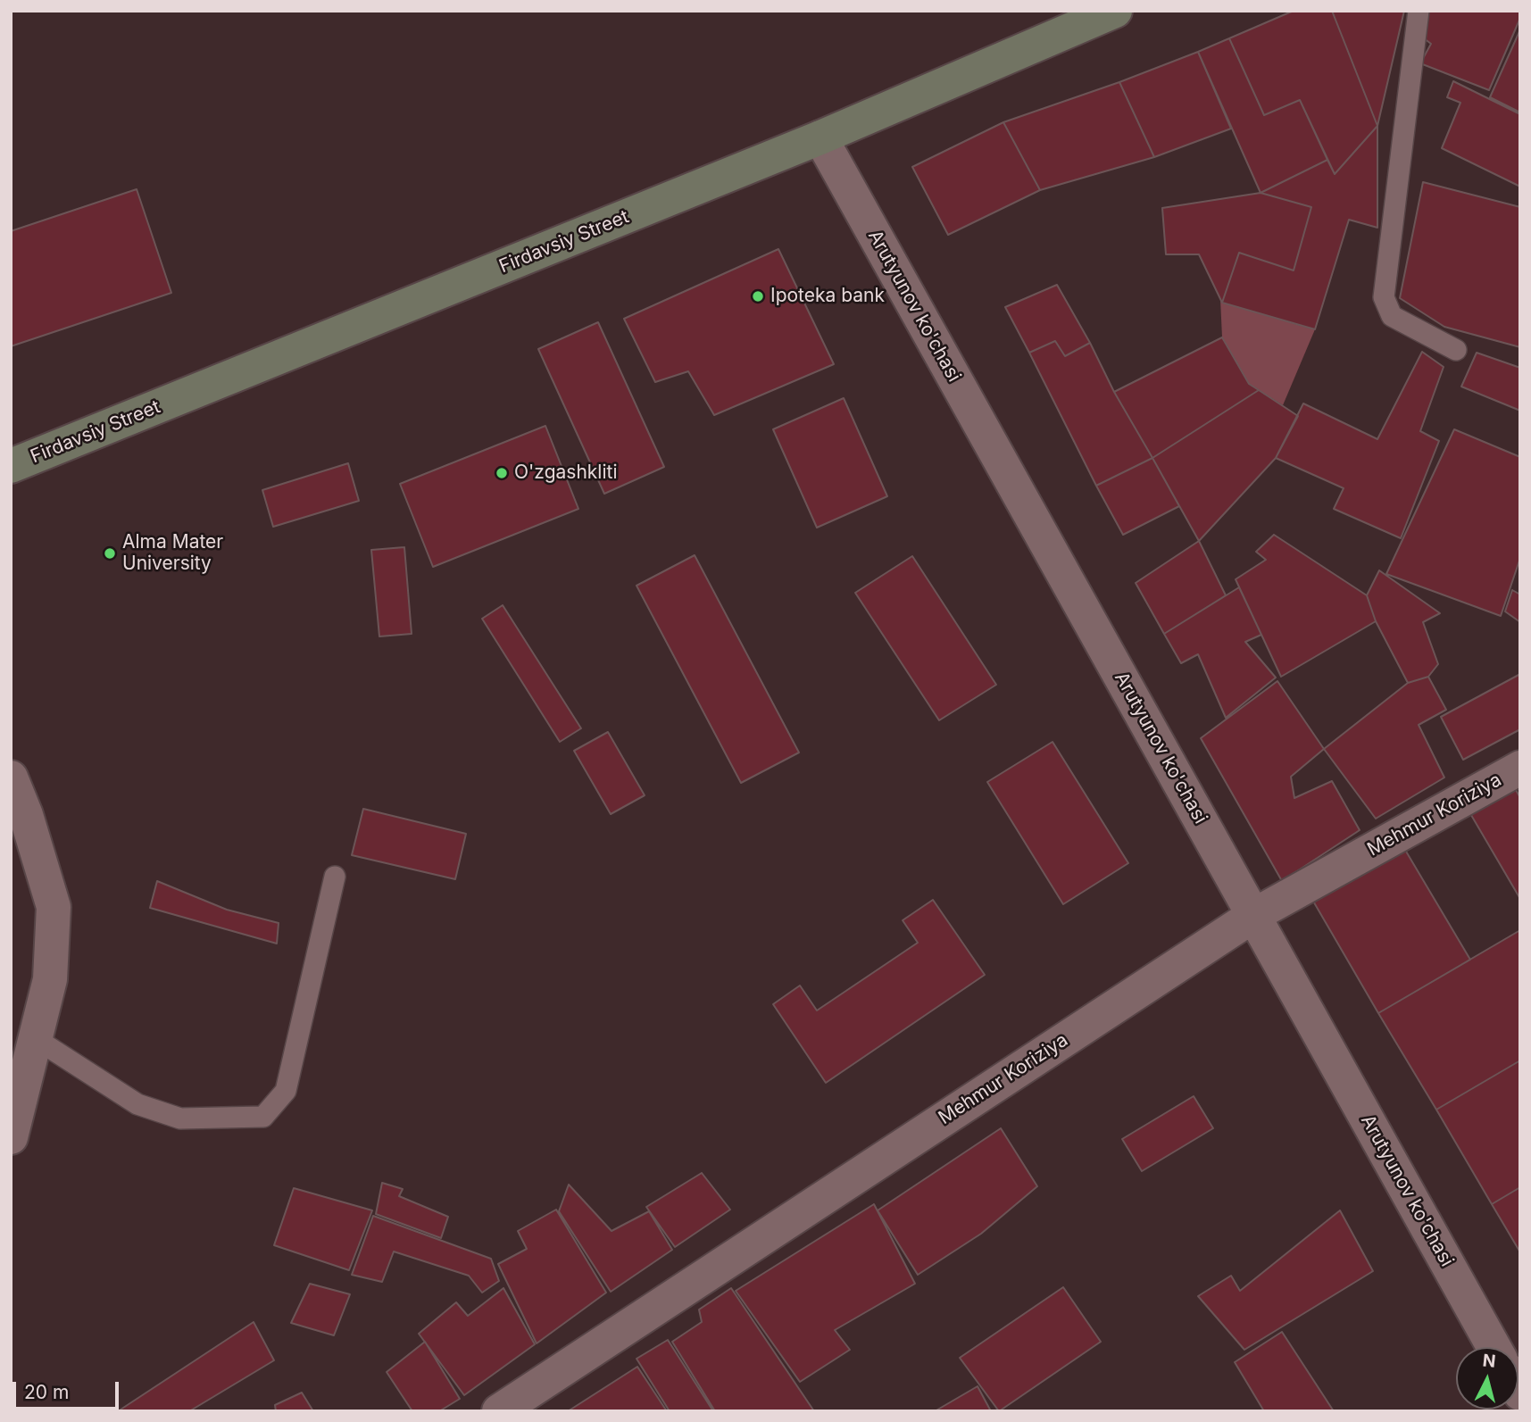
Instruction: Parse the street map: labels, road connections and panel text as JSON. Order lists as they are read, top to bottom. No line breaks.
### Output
{"streets":{"main road":["Firdavsiy Street"],"street":["Arutyunov ko'chasi","Mehmur Koriziya"]},"crossings":[["Firdavsiy Street","Arutyunov ko'chasi"],["Arutyunov ko'chasi","Mehmur Koriziya"]],"places":["Ipoteka bank","O'zgashkliti","Alma Mater University"],"scale_bar":"20 m","north":"top"}
